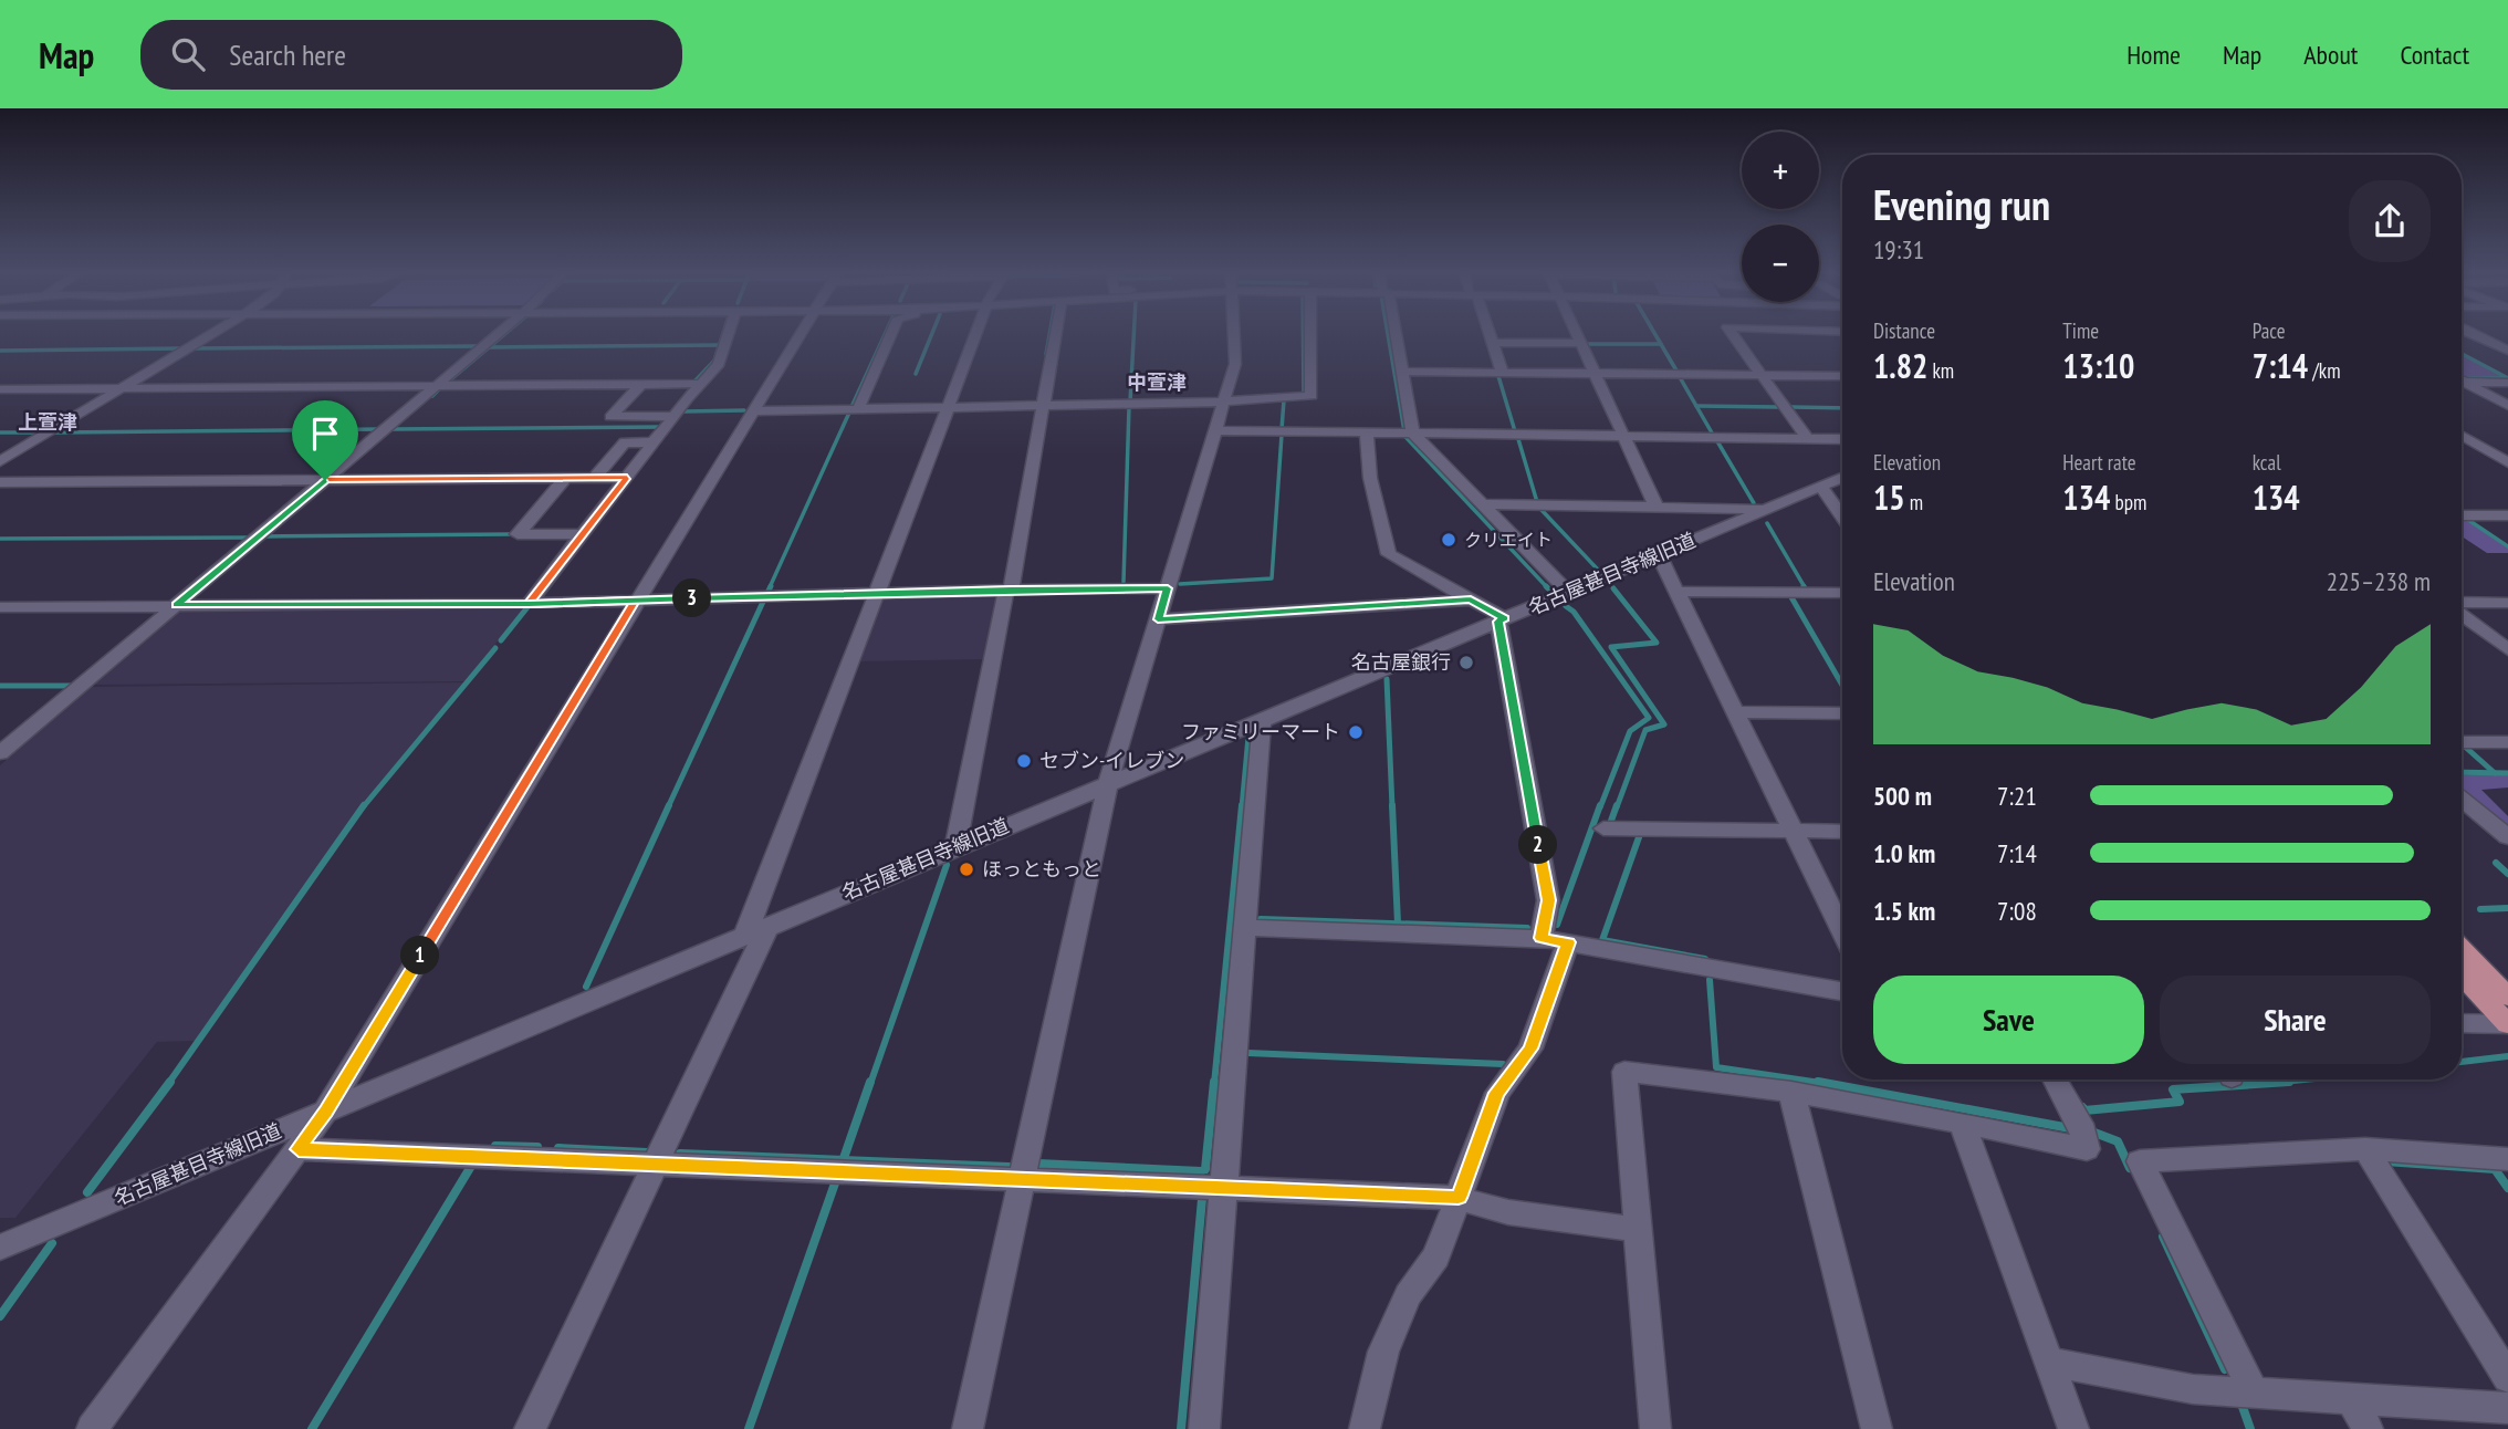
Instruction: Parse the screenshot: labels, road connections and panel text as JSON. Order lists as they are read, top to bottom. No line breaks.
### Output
{"streets":{"street":["名古屋甚目寺線旧道"]},"districts":["中萱津","上萱津"],"places":["クリエイト","名古屋銀行","ファミリーマート","セブン-イレブン","ほっともっと"],"page":{"header":"Map","search":"Search here","nav":["Home","Map","About","Contact"],"map_buttons":["+","−"],"heading":["Evening run","19:31"],"stats":[["Distance","1.82 km"],["Time","13:10"],["Pace","7:14 /km"],["Elevation","15 m"],["Heart rate","134 bpm"],["kcal","134"]],"chart":["Elevation","225–238 m"],"pins":["3","2","1"],"list":[{"name":"500 m","note":"7:21"},{"name":"1.0 km","note":"7:14"},{"name":"1.5 km","note":"7:08"}],"buttons":["Save","Share"]}}
